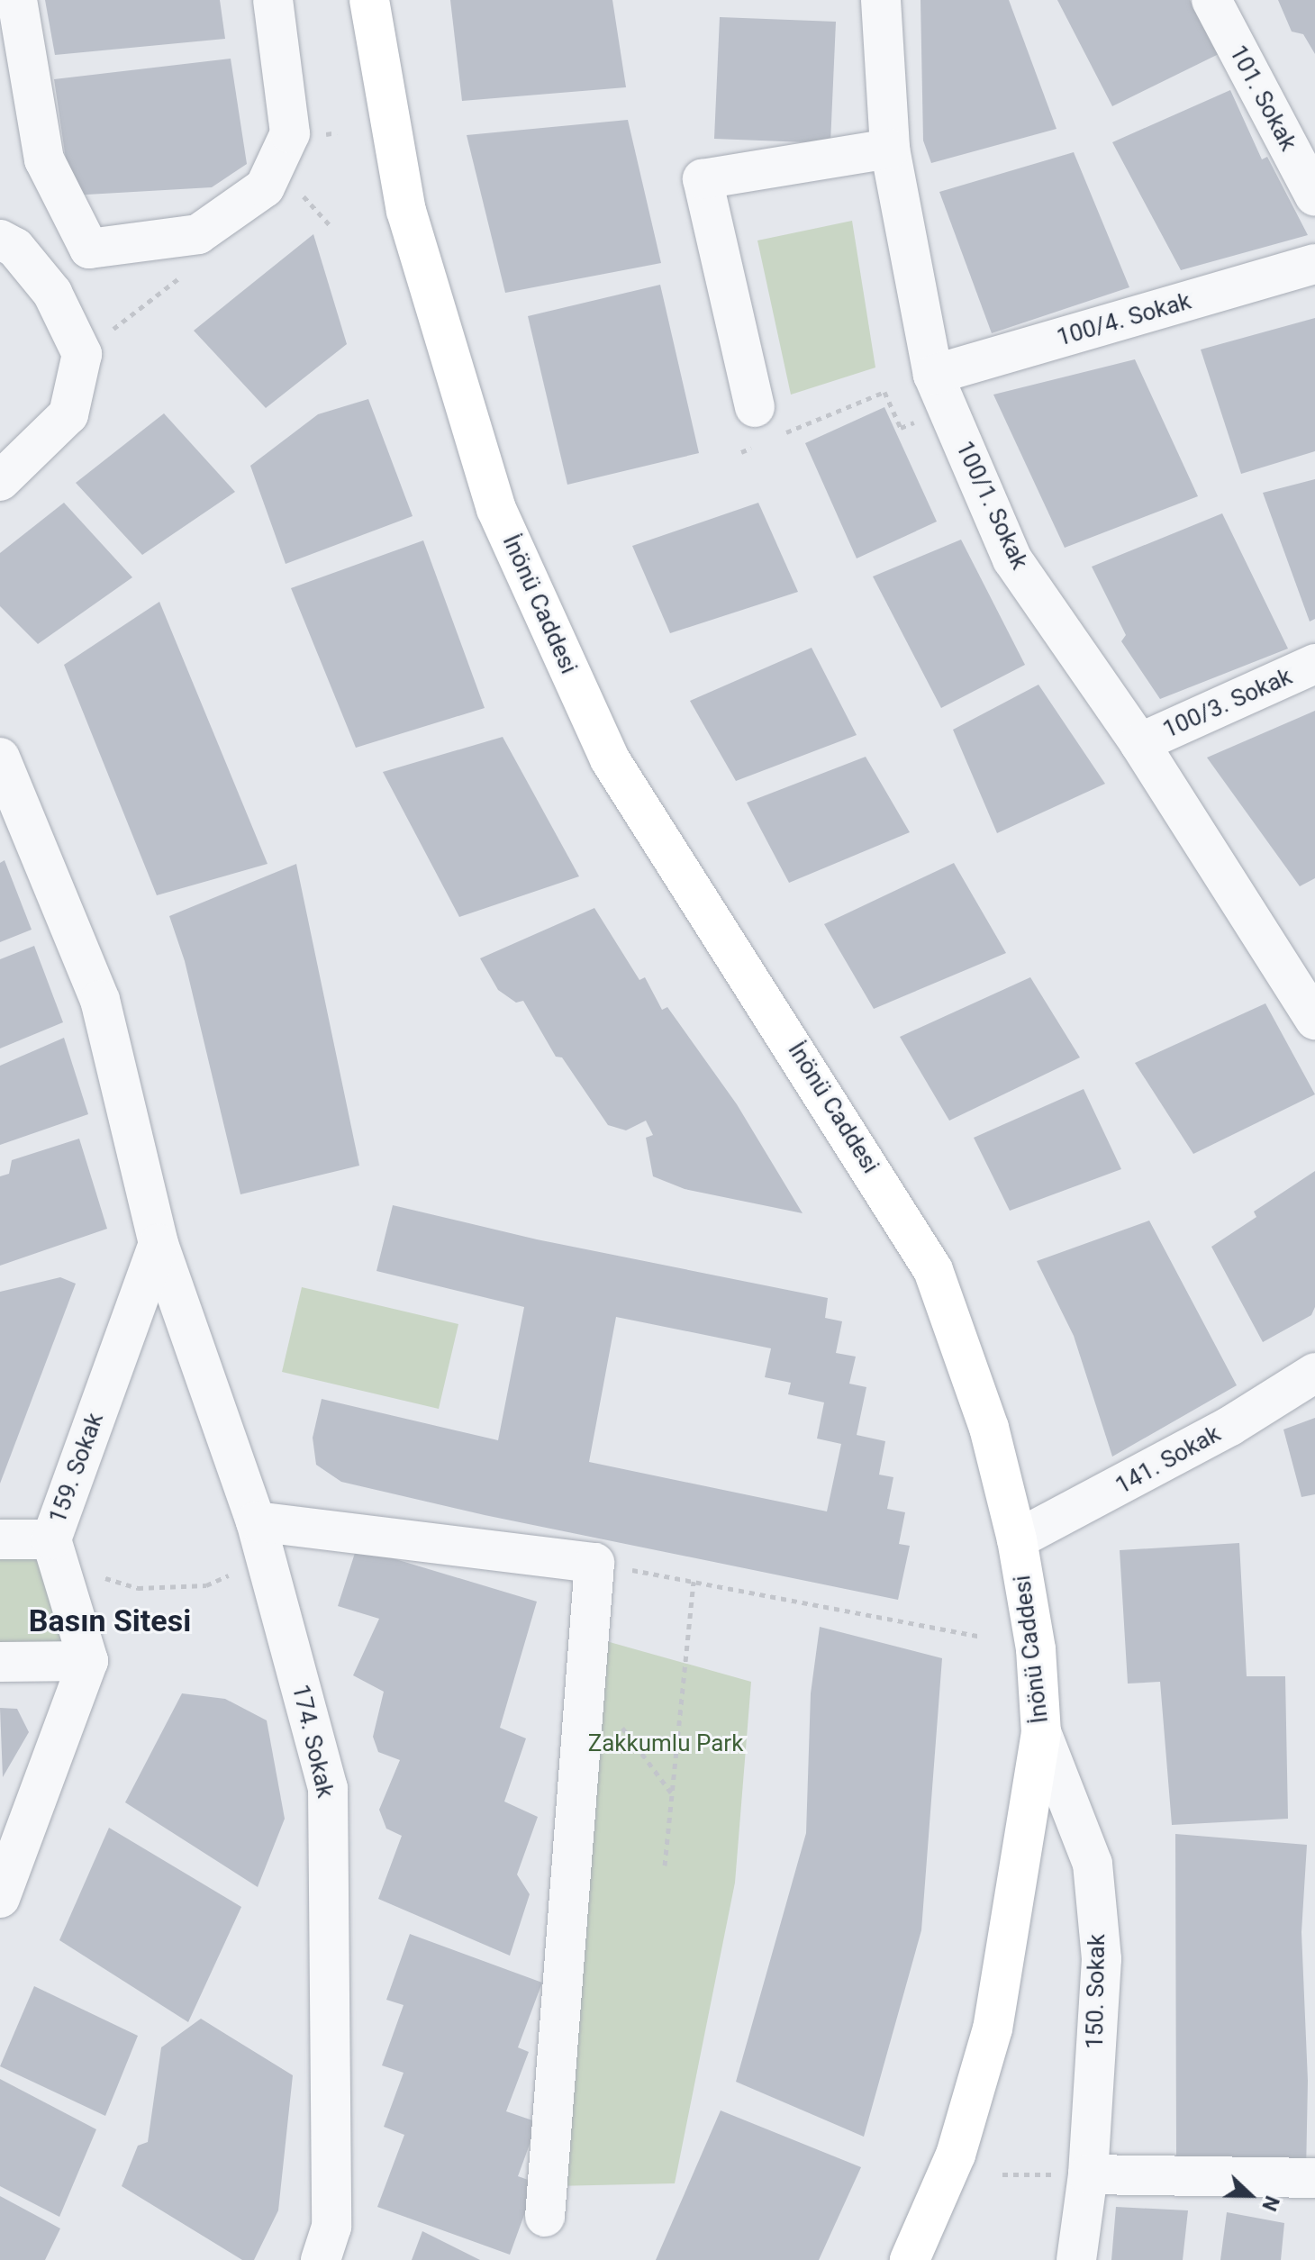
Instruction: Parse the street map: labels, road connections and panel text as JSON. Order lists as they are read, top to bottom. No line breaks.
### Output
{"streets":{"main road":["İnönü Caddesi"],"street":["101. Sokak","100/4. Sokak","100/1. Sokak","100/3. Sokak","141. Sokak","159. Sokak","174. Sokak","150. Sokak"]},"crossings":[["100/4. Sokak","100/1. Sokak"],["100/1. Sokak","100/3. Sokak"],["İnönü Caddesi","141. Sokak"],["İnönü Caddesi","150. Sokak"],["159. Sokak","174. Sokak"]],"districts":["Basın Sitesi"],"parks":["Zakkumlu Park"],"north":"right"}
